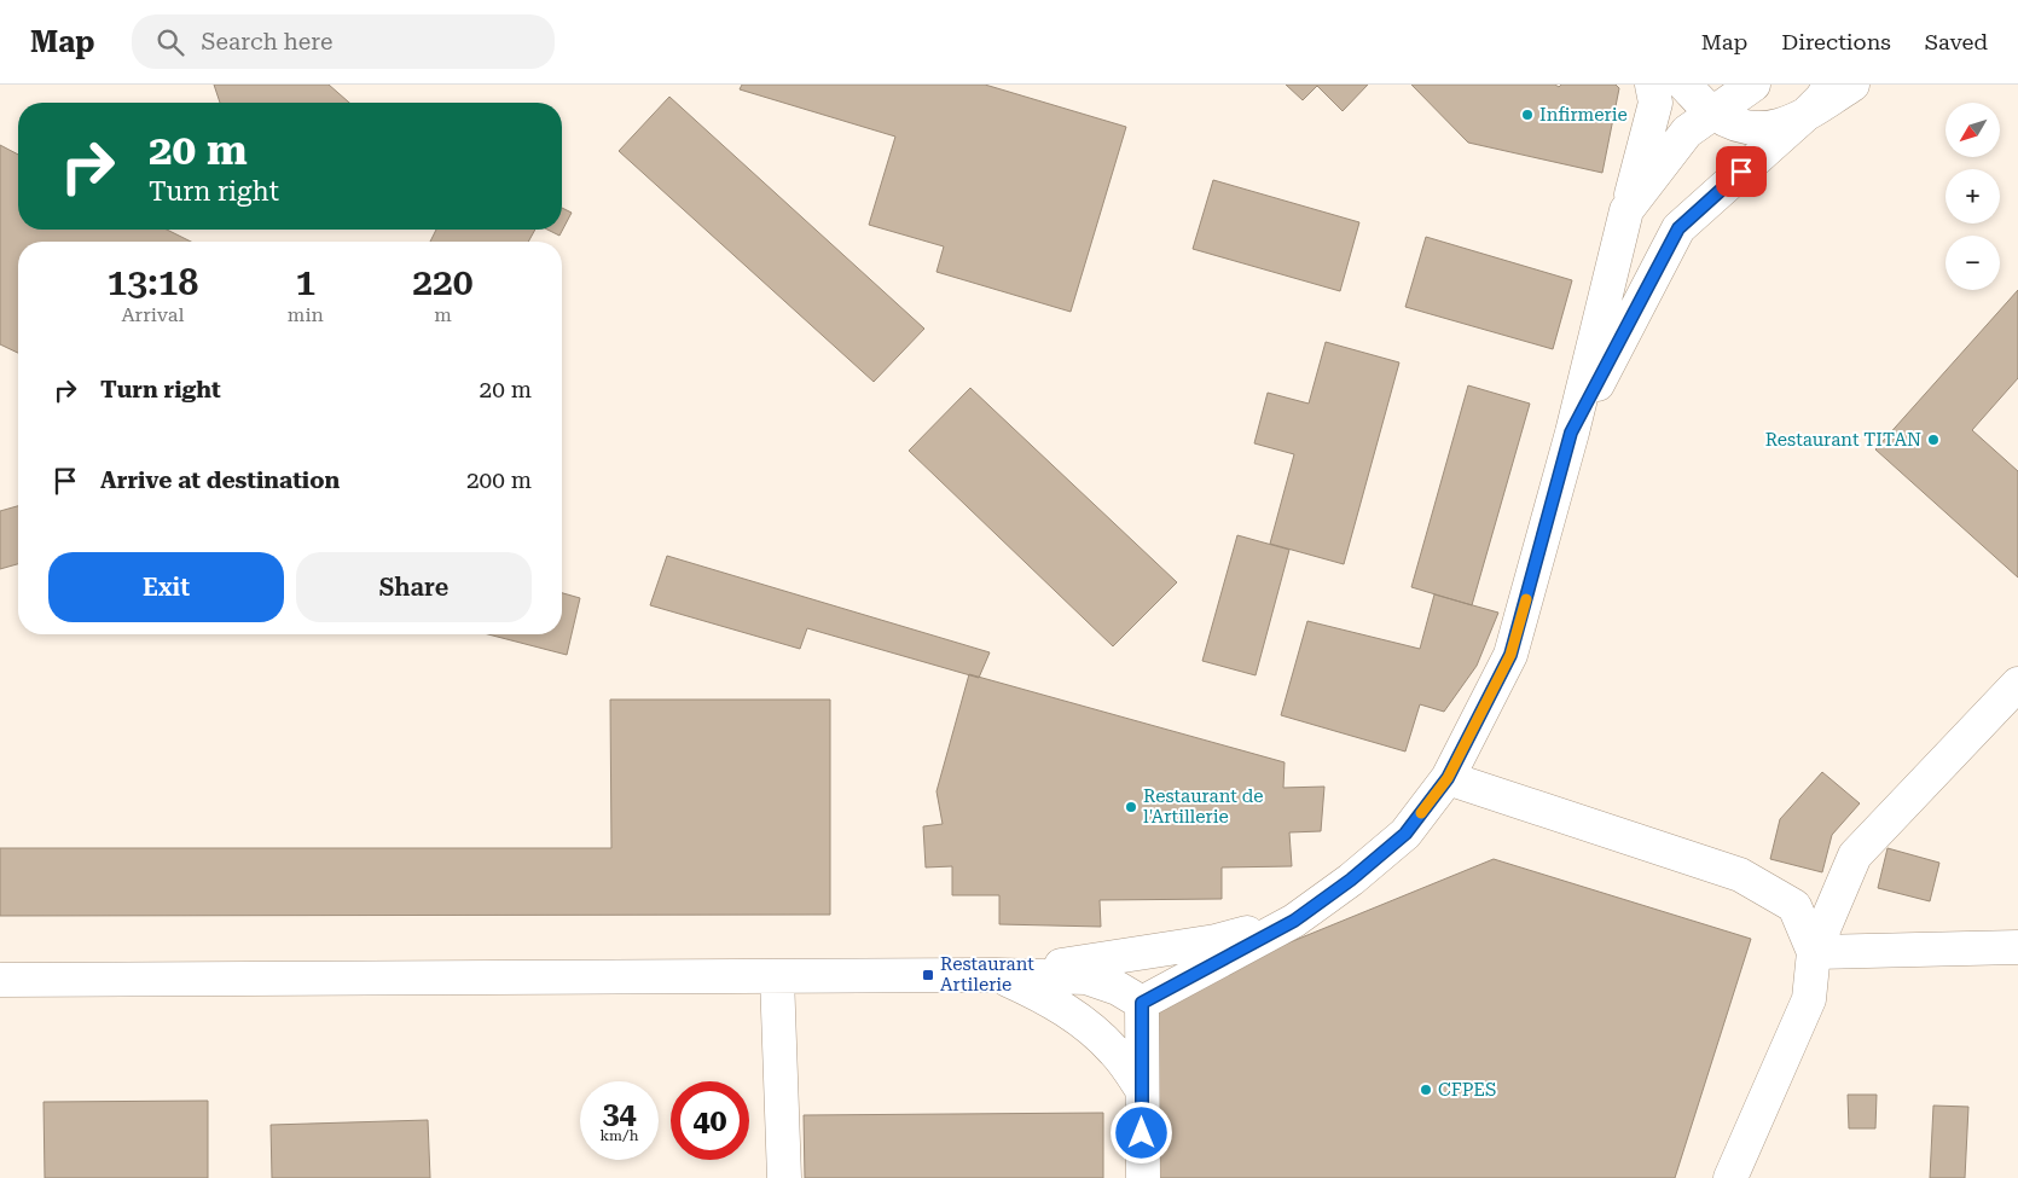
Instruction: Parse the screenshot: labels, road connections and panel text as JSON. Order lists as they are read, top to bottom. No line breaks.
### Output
{"places":{"other":["Infirmerie","Restaurant TITAN","Restaurant de l'Artillerie","CFPES"],"transit":["Restaurant Artilerie"]},"north":"bottom left","page":{"header":"Map","search":"Search here","nav":["Map","Directions","Saved"],"map_buttons":["+","−"],"turn":["20 m","Turn right"],"eta":["13:18","Arrival","1","min","220","m"],"list":[{"name":"Turn right","value":"20 m"},{"name":"Arrive at destination","value":"200 m"}],"buttons":["Exit","Share"],"speed":"34 km/h","limit":"40"}}
